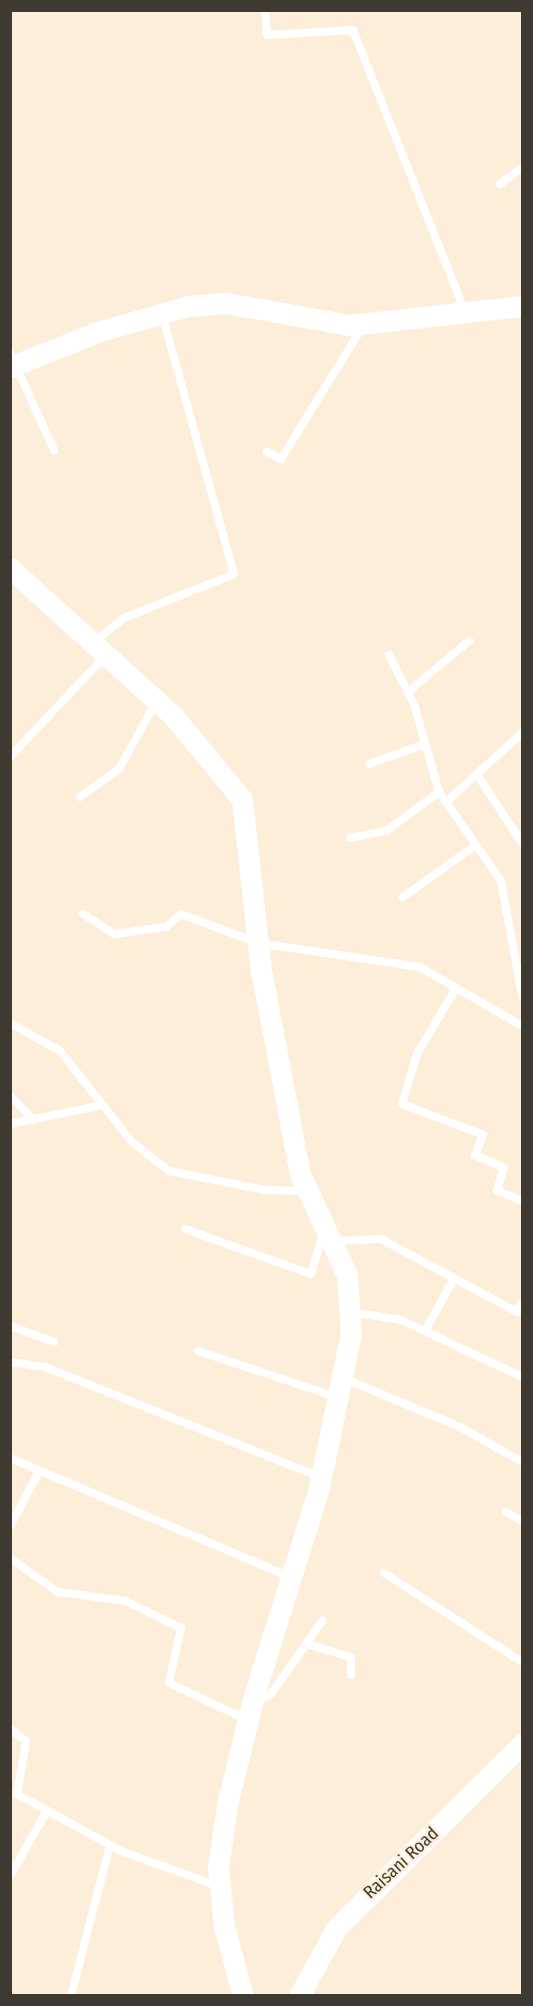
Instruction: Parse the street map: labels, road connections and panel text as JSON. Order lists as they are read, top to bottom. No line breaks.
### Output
{"streets":{"street":["Raisani Road"]}}
